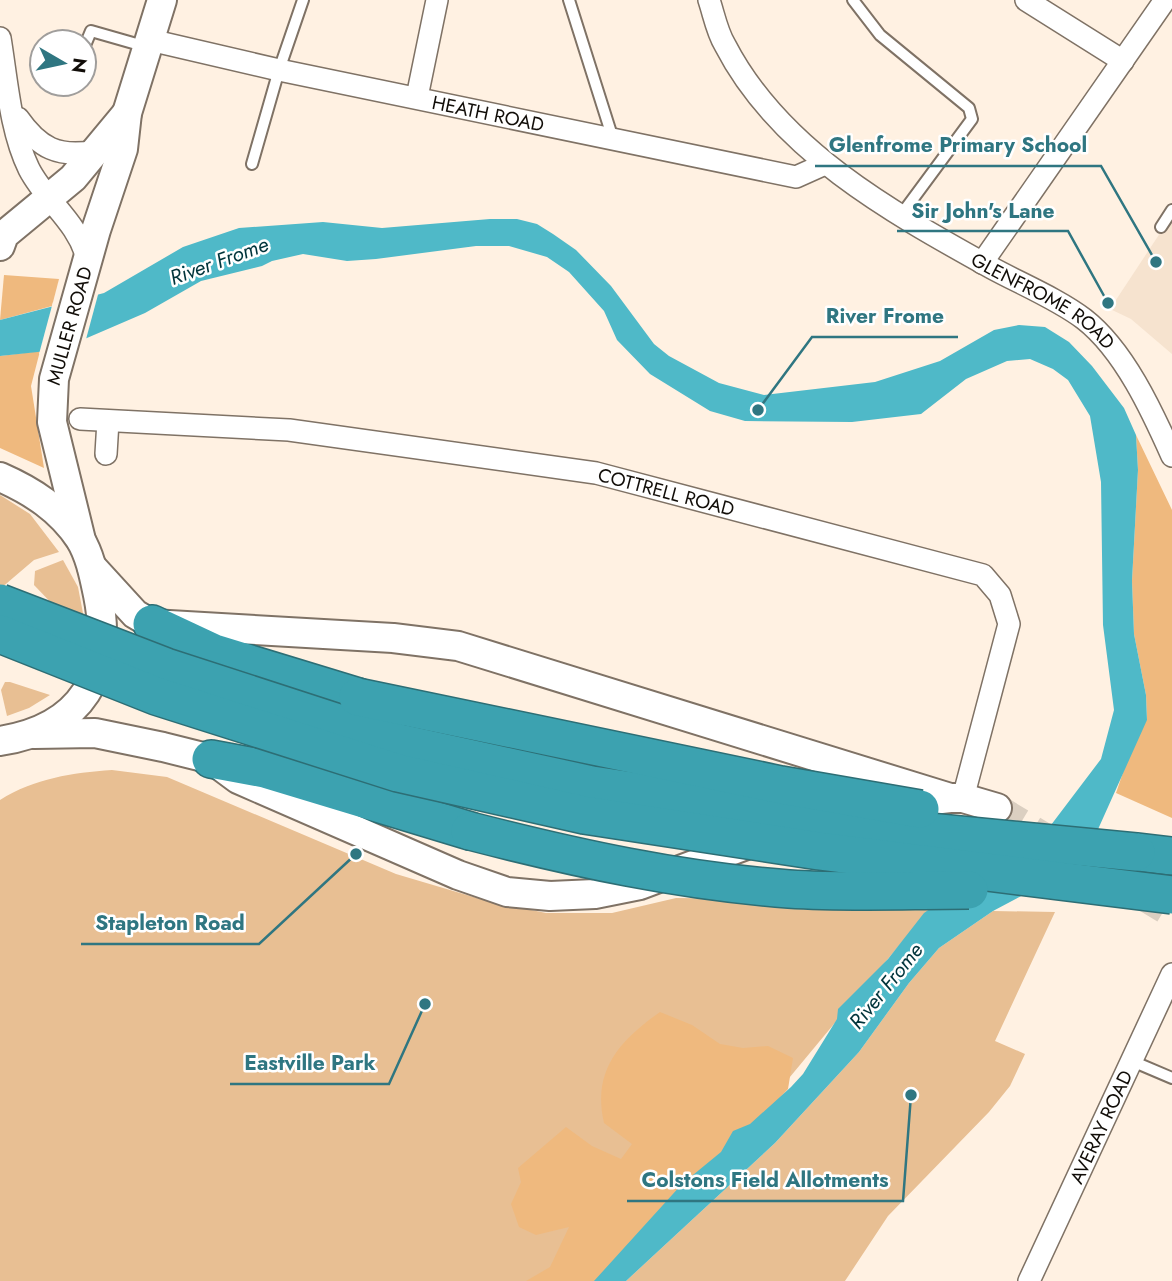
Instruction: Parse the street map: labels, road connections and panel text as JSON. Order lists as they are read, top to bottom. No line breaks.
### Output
{"streets":{"main road":["MULLER ROAD"],"street":["HEATH ROAD","GLENFROME ROAD","COTTRELL ROAD","AVERAY ROAD"]},"crossings":[["HEATH ROAD","GLENFROME ROAD"],["HEATH ROAD","MULLER ROAD"]],"water":["River Frome"],"places":["Glenfrome Primary School","Sir John's Lane","River Frome","Stapleton Road","Eastville Park","Colstons Field Allotments"],"north":"right"}
